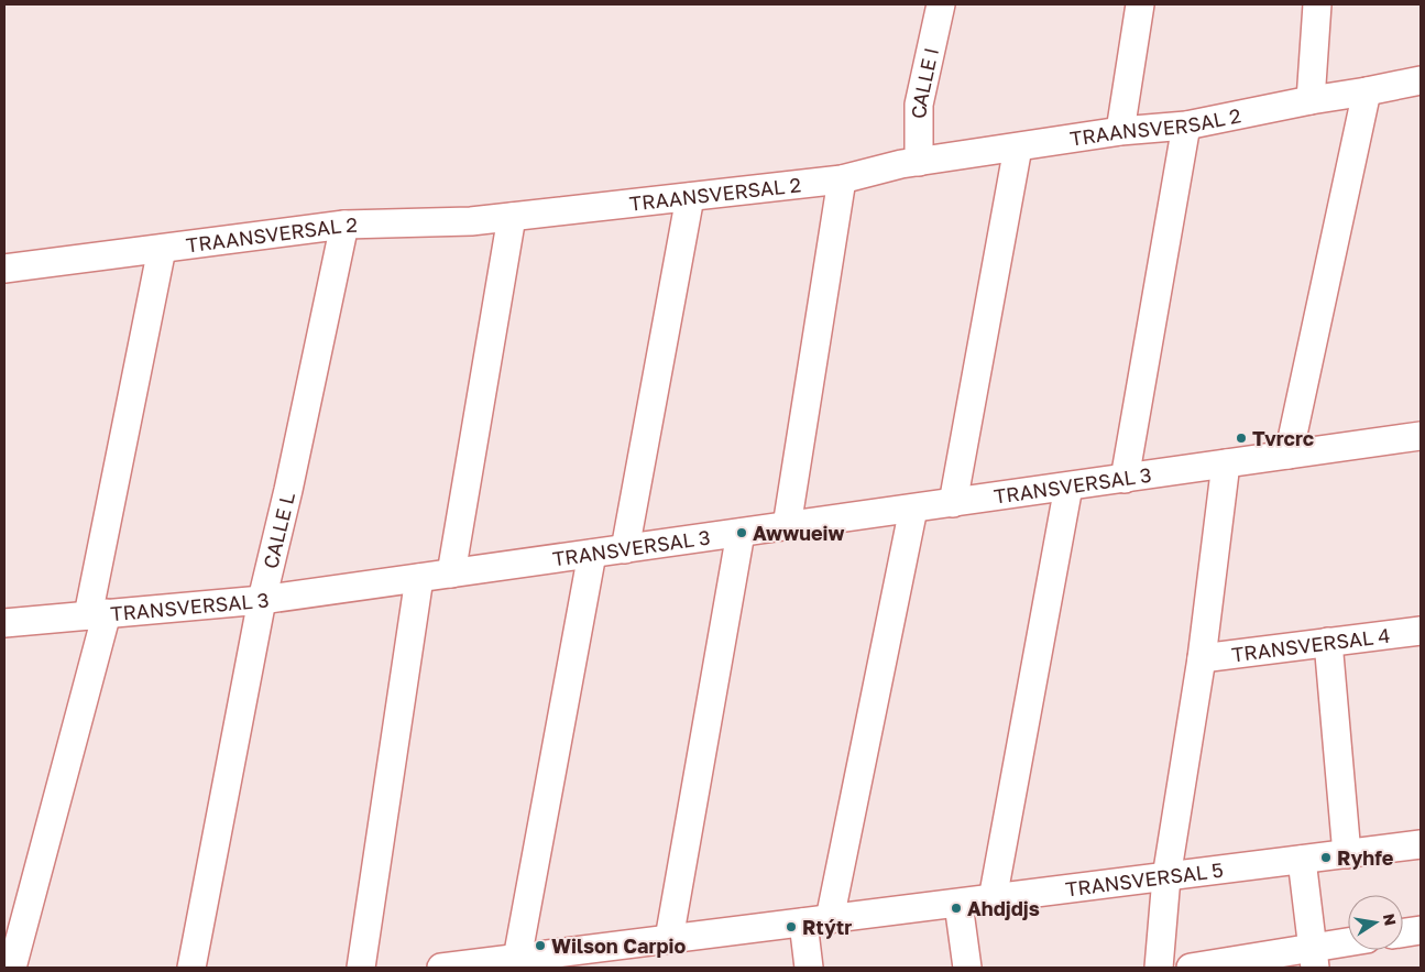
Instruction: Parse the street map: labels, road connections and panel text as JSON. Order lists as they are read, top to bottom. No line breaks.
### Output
{"streets":{"street":["CALLE I","TRAANSVERSAL 2","TRANSVERSAL 3","CALLE L","TRANSVERSAL 4","TRANSVERSAL 5"]},"crossings":[["CALLE I","TRAANSVERSAL 2"],["TRAANSVERSAL 2","CALLE L"],["TRANSVERSAL 3","CALLE L"]],"places":["Tvrcrc","Awwueiw","Ryhfe","Ahdjdjs","Rtýtr","Wilson Carpio"],"north":"right"}
